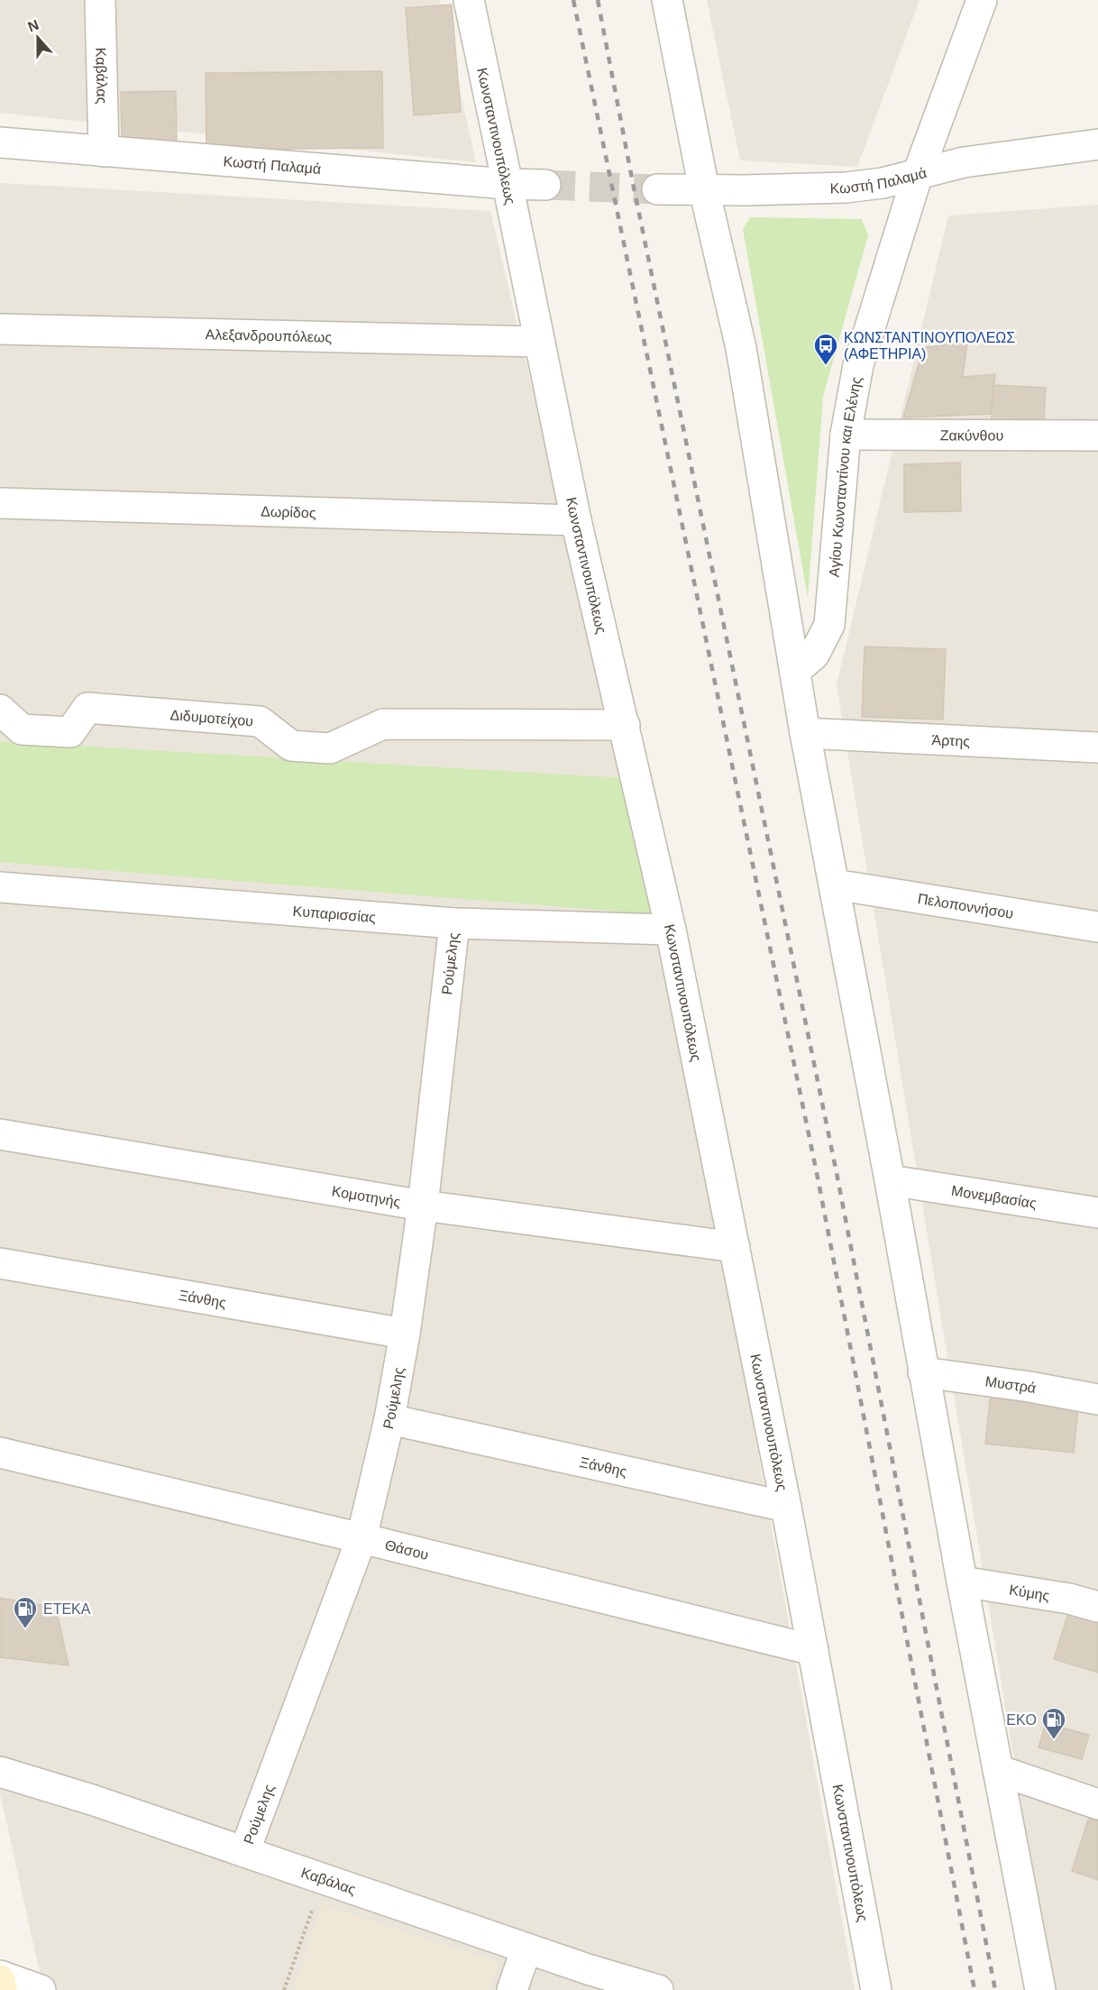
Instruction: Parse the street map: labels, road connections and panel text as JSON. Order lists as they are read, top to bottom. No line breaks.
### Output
{"streets":{"street":["Καβάλας","Κωνσταντινουπόλεως","Κωστή Παλαμά","Αλεξανδρουπόλεως","Ζακύνθου","Αγίου Κωνσταντίνου και Ελένης","Δωρίδος","Διδυμοτείχου","Άρτης","Πελοποννήσου","Κυπαρισσίας","Ρούμελης","Κομοτηνής","Μονεμβασίας","Ξάνθης","Μυστρά","Θάσου","Κύμης"]},"crossings":[["Καβάλας","Κωστή Παλαμά"],["Καβάλας","Ρούμελης"],["Κωνσταντινουπόλεως","Κωστή Παλαμά"],["Κωνσταντινουπόλεως","Αλεξανδρουπόλεως"],["Κωνσταντινουπόλεως","Δωρίδος"],["Κωνσταντινουπόλεως","Διδυμοτείχου"],["Κωνσταντινουπόλεως","Κυπαρισσίας"],["Κωνσταντινουπόλεως","Κομοτηνής"],["Κωνσταντινουπόλεως","Ξάνθης"],["Κωνσταντινουπόλεως","Θάσου"],["Κωστή Παλαμά","Αγίου Κωνσταντίνου και Ελένης"],["Ζακύνθου","Αγίου Κωνσταντίνου και Ελένης"],["Κυπαρισσίας","Ρούμελης"],["Ρούμελης","Κομοτηνής"],["Ρούμελης","Ξάνθης"],["Ρούμελης","Θάσου"]],"places":{"bus stop":["ΚΩΝΣΤΑΝΤΙΝΟΥΠΟΛΕΩΣ (ΑΦΕΤΗΡΙΑ)"],"fuel station":["ΕΤΕΚΑ","EKO"]},"north":"top"}
